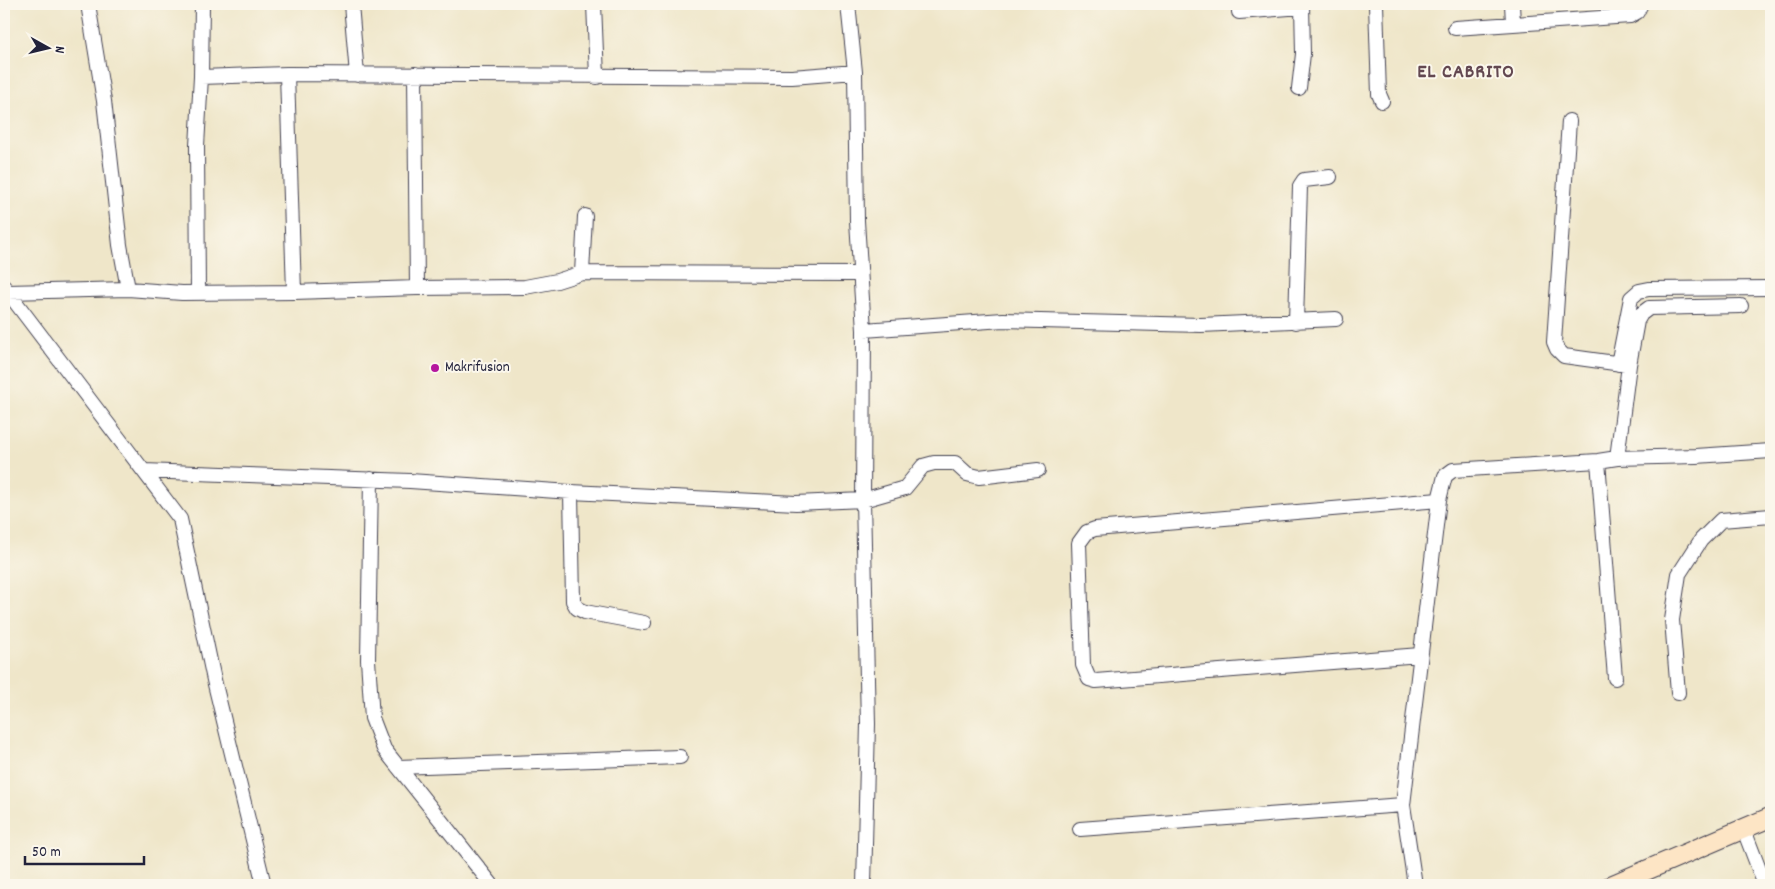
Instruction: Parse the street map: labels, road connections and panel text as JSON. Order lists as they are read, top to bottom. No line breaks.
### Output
{"districts":["EL CABRITO"],"places":["Makrifusion"],"scale_bar":"50 m","north":"right"}
